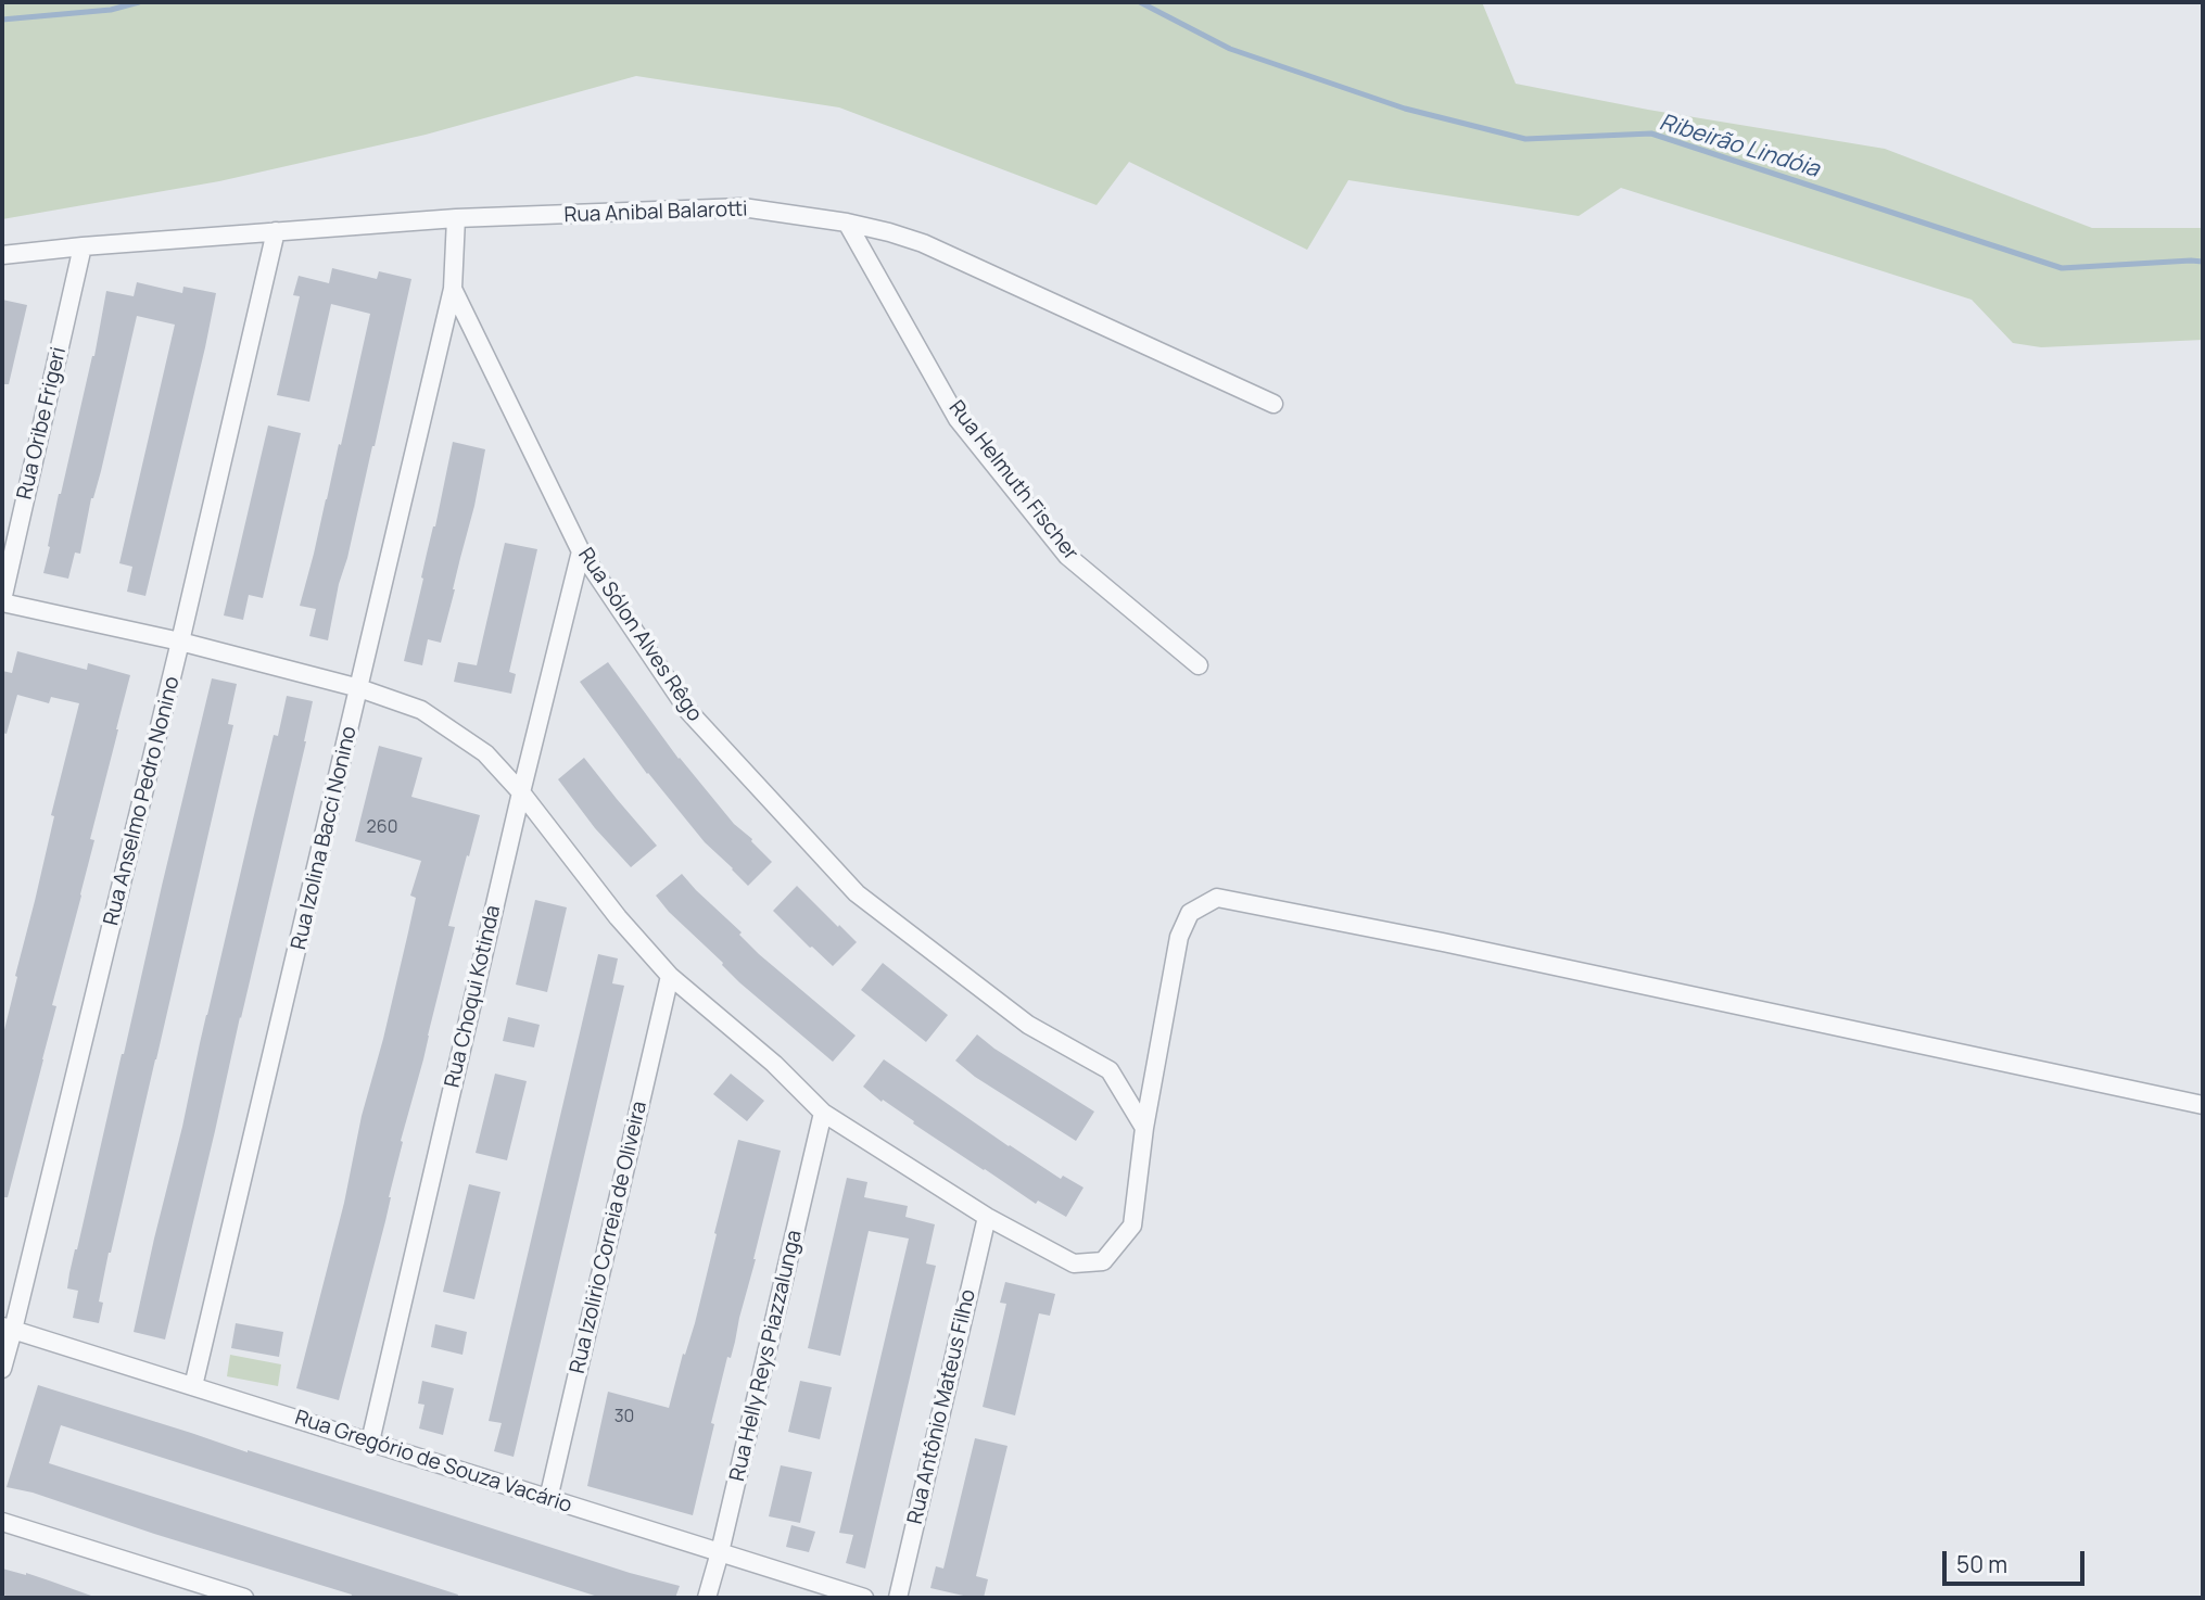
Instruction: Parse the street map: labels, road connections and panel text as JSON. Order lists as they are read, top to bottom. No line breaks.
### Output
{"streets":{"street":["Rua Anibal Balarotti","Rua Oribe Frigeri","Rua Helmuth Fischer","Rua Sólon Alves Rêgo","Rua Anselmo Pedro Nonino","Rua Izolina Bacci Nonino","Rua Choqui Kotinda","Rua Izolirio Correia de Oliveira","Rua Helly Reys Piazzalunga","Rua Antônio Mateus Filho","Rua Gregório de Souza Vacário"]},"crossings":[["Rua Anibal Balarotti","Rua Oribe Frigeri"],["Rua Anibal Balarotti","Rua Helmuth Fischer"],["Rua Anibal Balarotti","Rua Sólon Alves Rêgo"],["Rua Anibal Balarotti","Rua Anselmo Pedro Nonino"],["Rua Sólon Alves Rêgo","Rua Izolina Bacci Nonino"],["Rua Sólon Alves Rêgo","Rua Choqui Kotinda"],["Rua Anselmo Pedro Nonino","Rua Gregório de Souza Vacário"],["Rua Izolina Bacci Nonino","Rua Gregório de Souza Vacário"],["Rua Choqui Kotinda","Rua Gregório de Souza Vacário"],["Rua Izolirio Correia de Oliveira","Rua Gregório de Souza Vacário"],["Rua Helly Reys Piazzalunga","Rua Gregório de Souza Vacário"]],"water":["Ribeirão Lindóia"],"house_numbers":["260","30"],"scale_bar":"50 m"}
